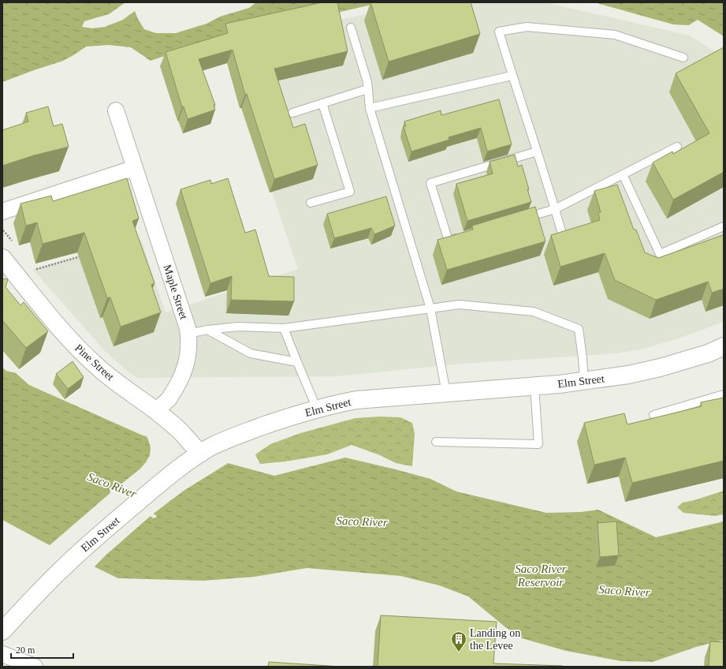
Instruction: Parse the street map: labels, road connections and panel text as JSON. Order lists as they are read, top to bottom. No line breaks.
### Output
{"streets":{"main road":["Pine Street","Elm Street"],"street":["Maple Street"]},"crossings":[["Maple Street","Pine Street"],["Pine Street","Elm Street"]],"water":["Saco River","Saco River Reservoir"],"places":{"building":["Landing on the Levee"]},"scale_bar":"20 m"}
